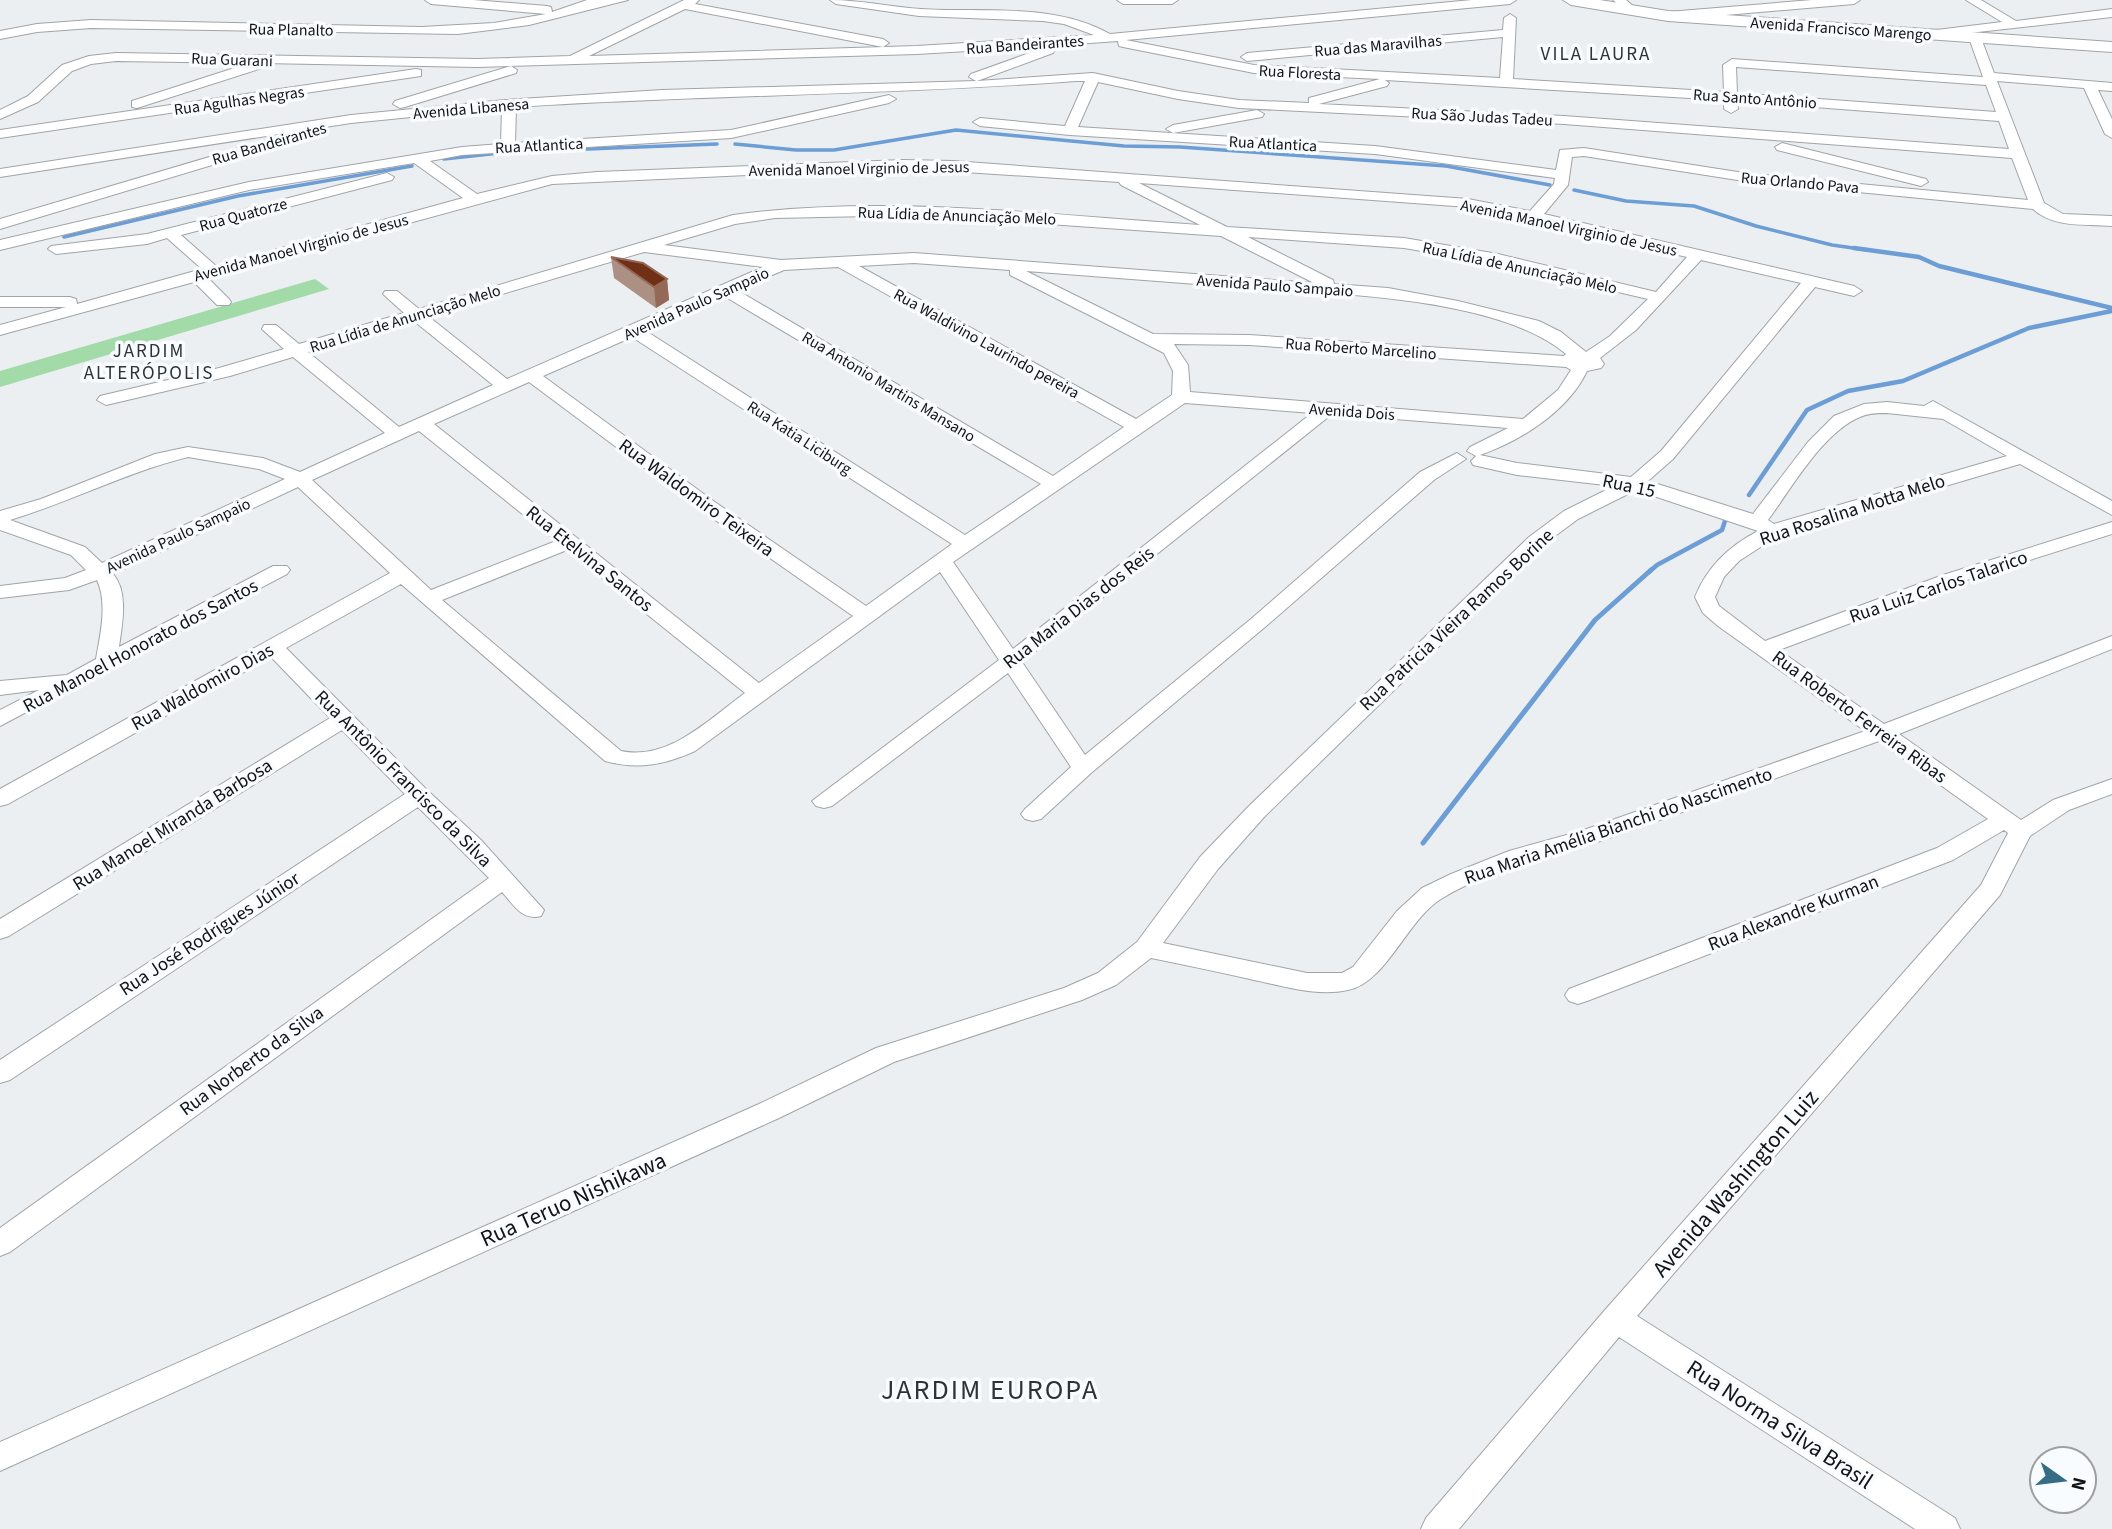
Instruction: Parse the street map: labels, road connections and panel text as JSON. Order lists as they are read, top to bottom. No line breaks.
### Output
{"streets":{"main road":["Avenida Francisco Marengo"],"street":["Rua Planalto","Rua Bandeirantes","Rua das Maravilhas","Rua Guarani","Rua Floresta","Rua Santo Antônio","Rua Agulhas Negras","Avenida Libanesa","Rua São Judas Tadeu","Rua Atlantica","Avenida Manoel Virginio de Jesus","Rua Orlando Pava","Rua Quatorze","Rua Lídia de Anunciação Melo","Avenida Paulo Sampaio","Rua Waldivino Laurindo pereira","Rua Roberto Marcelino","Rua Antonio Martins Mansano","Avenida Dois","Rua Katia Liciburg","Rua 15","Rua Waldomiro Teixeira","Rua Rosalina Motta Melo","Rua Etelvina Santos","Rua Luiz Carlos Talarico","Rua Maria Dias dos Reis","Rua Patricia Vieira Ramos Borine","Rua Manoel Honorato dos Santos","Rua Waldomiro Dias","Rua Roberto Ferreira Ribas","Rua Antônio Francisco da Silva","Rua Manoel Miranda Barbosa","Rua Maria Amélia Bianchi do Nascimento","Rua Alexandre Kurman","Rua José Rodrigues Júnior","Rua Norberto da Silva","Avenida Washington Luiz","Rua Teruo Nishikawa","Rua Norma Silva Brasil"]},"crossings":[["Rua Bandeirantes","Rua Guarani"],["Rua Bandeirantes","Rua Floresta"],["Rua Bandeirantes","Rua Agulhas Negras"],["Rua Bandeirantes","Avenida Libanesa"],["Rua Bandeirantes","Rua Atlantica"],["Rua das Maravilhas","Rua Floresta"],["Rua Guarani","Rua Agulhas Negras"],["Rua Floresta","Rua Santo Antônio"],["Rua Agulhas Negras","Avenida Libanesa"],["Avenida Libanesa","Rua São Judas Tadeu"],["Avenida Libanesa","Rua Atlantica"],["Rua São Judas Tadeu","Rua Atlantica"],["Rua Atlantica","Rua Orlando Pava"],["Rua Atlantica","Rua Quatorze"],["Avenida Manoel Virginio de Jesus","Rua Patricia Vieira Ramos Borine"],["Avenida Paulo Sampaio","Rua Waldivino Laurindo pereira"],["Avenida Paulo Sampaio","Rua Roberto Marcelino"],["Avenida Paulo Sampaio","Rua Antonio Martins Mansano"],["Avenida Paulo Sampaio","Rua Katia Liciburg"],["Avenida Paulo Sampaio","Rua Waldomiro Teixeira"],["Avenida Paulo Sampaio","Rua Etelvina Santos"],["Avenida Dois","Rua Maria Dias dos Reis"],["Rua 15","Rua Rosalina Motta Melo"],["Rua 15","Rua Patricia Vieira Ramos Borine"],["Rua Rosalina Motta Melo","Rua Roberto Ferreira Ribas"],["Rua Luiz Carlos Talarico","Rua Roberto Ferreira Ribas"],["Rua Patricia Vieira Ramos Borine","Rua Maria Amélia Bianchi do Nascimento"],["Rua Patricia Vieira Ramos Borine","Rua Teruo Nishikawa"],["Rua Waldomiro Dias","Rua Antônio Francisco da Silva"],["Rua Roberto Ferreira Ribas","Rua Maria Amélia Bianchi do Nascimento"],["Rua Roberto Ferreira Ribas","Rua Alexandre Kurman"],["Rua Roberto Ferreira Ribas","Avenida Washington Luiz"],["Rua Antônio Francisco da Silva","Rua Manoel Miranda Barbosa"],["Rua Antônio Francisco da Silva","Rua José Rodrigues Júnior"],["Rua Antônio Francisco da Silva","Rua Norberto da Silva"],["Rua Maria Amélia Bianchi do Nascimento","Rua Teruo Nishikawa"],["Rua Alexandre Kurman","Avenida Washington Luiz"],["Avenida Washington Luiz","Rua Norma Silva Brasil"]],"districts":["VILA LAURA","JARDIM ALTERÓPOLIS","JARDIM EUROPA"],"north":"right"}
